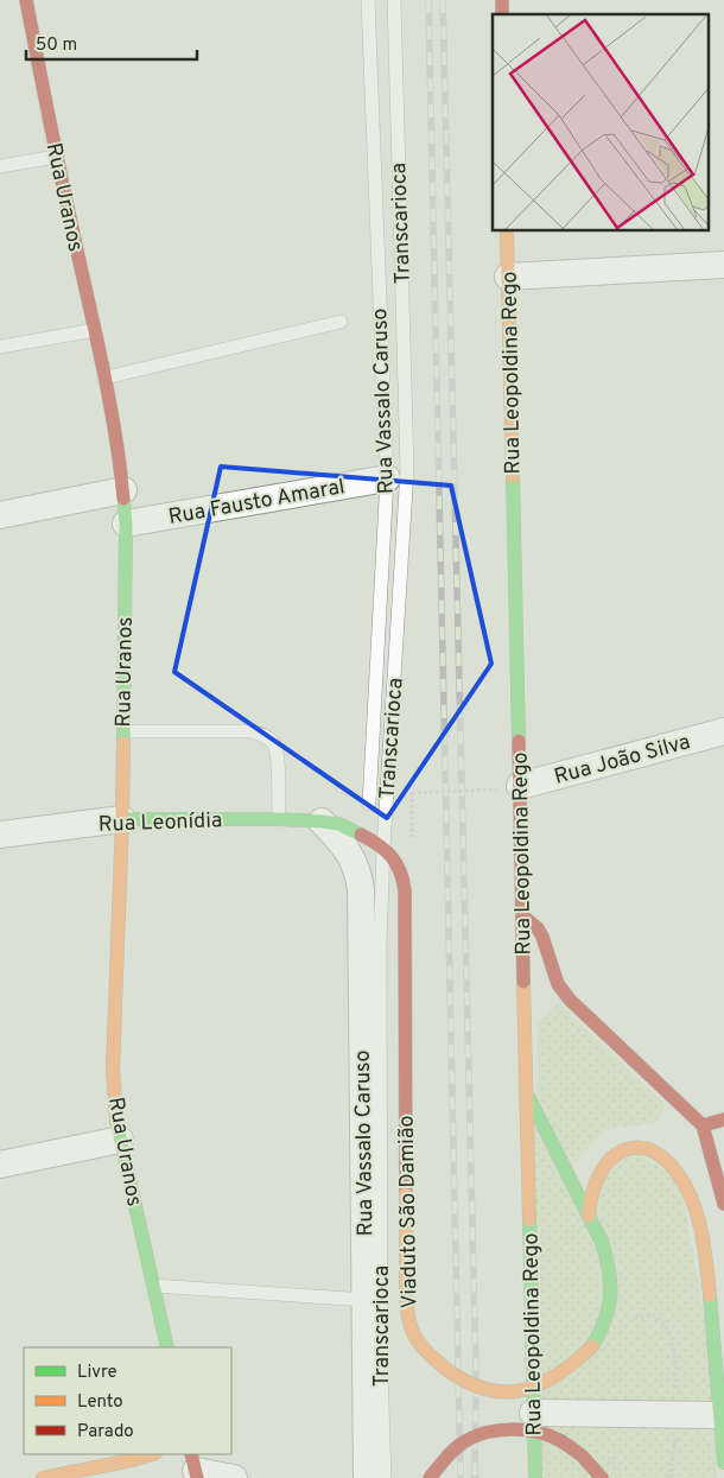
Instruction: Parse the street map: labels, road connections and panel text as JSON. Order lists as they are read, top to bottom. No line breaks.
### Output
{"streets":{"main road":["Rua Uranos","Rua Leopoldina Rego","Rua Leonídia","Viaduto São Damião"],"street":["Rua Vassalo Caruso","Rua Fausto Amaral","Rua João Silva"],"lane":["Transcarioca"]},"crossings":[["Rua Uranos","Rua Fausto Amaral"],["Rua Uranos","Rua Leonídia"],["Transcarioca","Viaduto São Damião"],["Rua Leopoldina Rego","Rua João Silva"],["Rua Leopoldina Rego","Viaduto São Damião"],["Rua Vassalo Caruso","Rua Fausto Amaral"],["Rua Vassalo Caruso","Rua Leonídia"],["Rua Vassalo Caruso","Viaduto São Damião"],["Rua Leonídia","Viaduto São Damião"]],"legend":["Livre","Lento","Parado"],"scale_bar":"50 m"}
